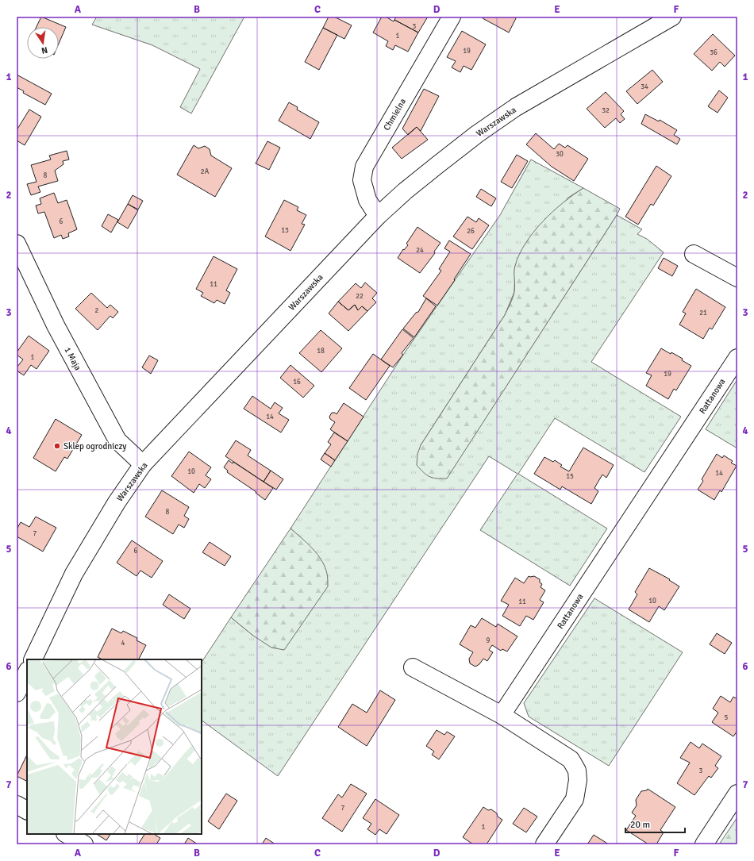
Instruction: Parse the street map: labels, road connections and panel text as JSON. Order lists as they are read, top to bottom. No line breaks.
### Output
{"streets":{"street":["Chmielna","Warszawska","1 Maja","Rattanowa"]},"crossings":[["Chmielna","Warszawska"],["Warszawska","1 Maja"]],"places":["Sklep ogrodniczy"],"house_numbers":["3","1","19","36","34","32","30","2A","8","6","13","26","24","11","22","2","21","18","1","19","16","14","10","14","15","8","7","6","10","11","9","4","5","3","7","1"],"scale_bar":"20 m","north":"bottom","grid":{"columns":["A","B","C","D","E","F"],"rows":["1","2","3","4","5","6","7"]}}
